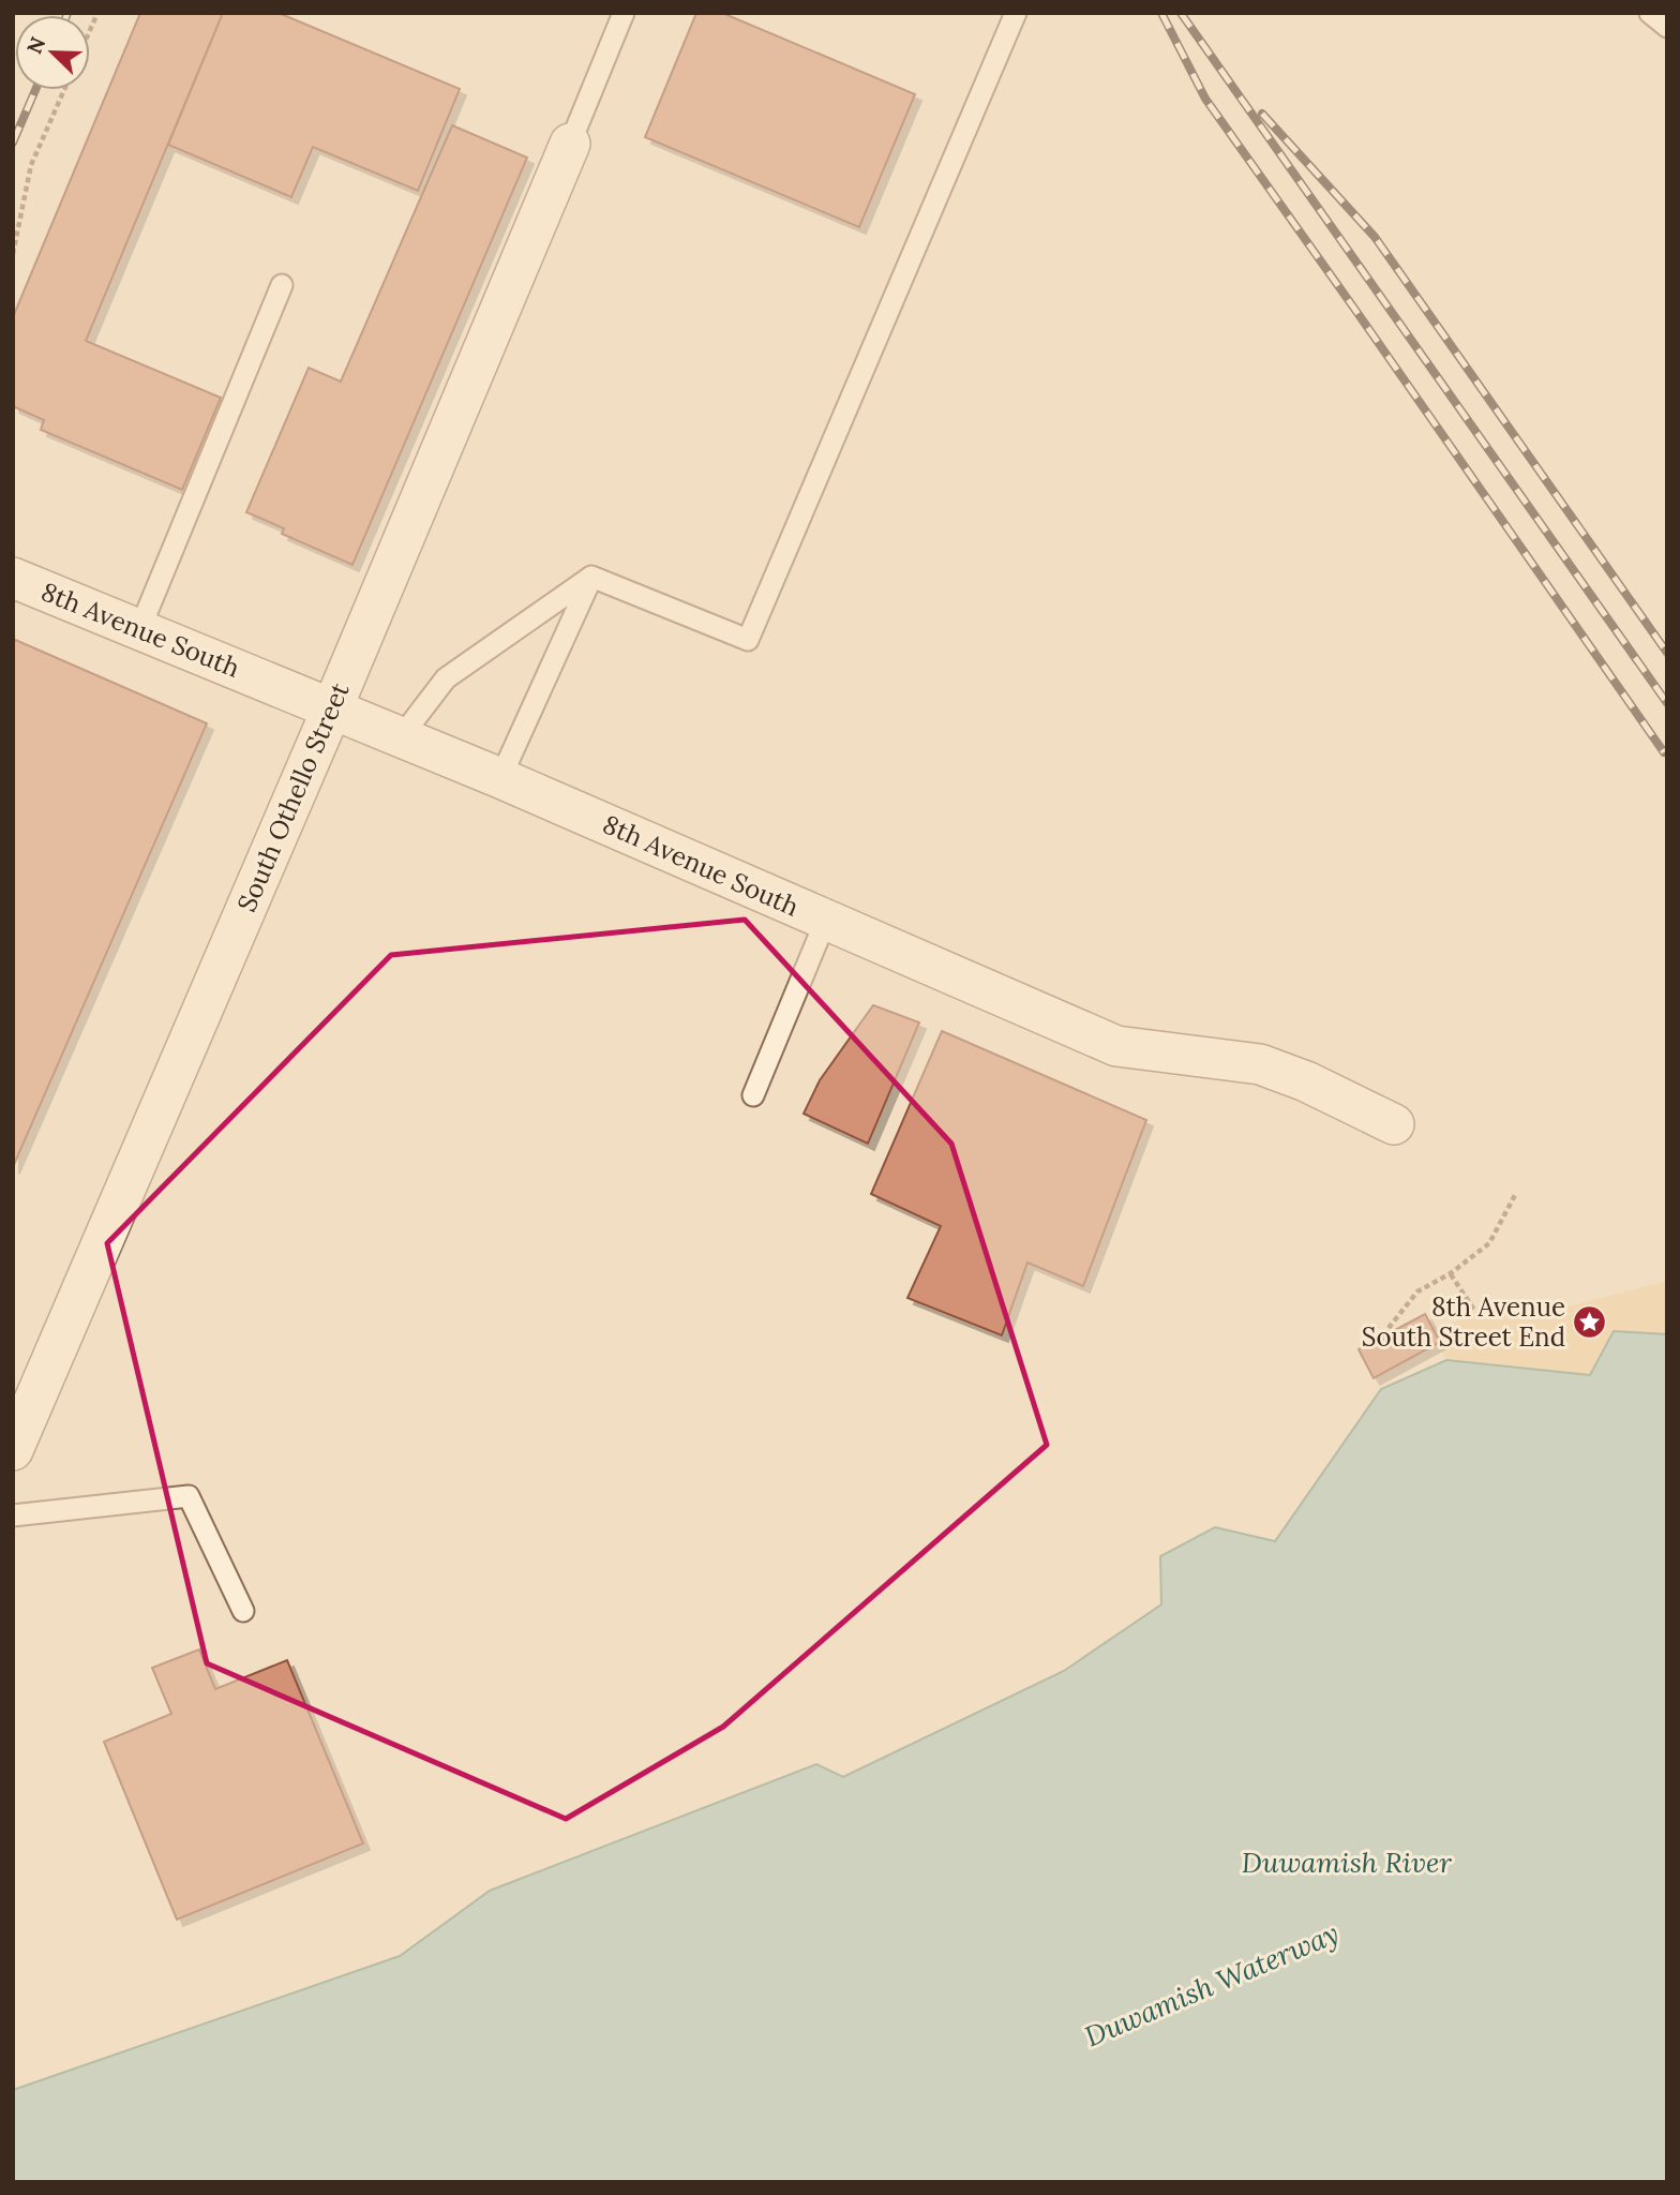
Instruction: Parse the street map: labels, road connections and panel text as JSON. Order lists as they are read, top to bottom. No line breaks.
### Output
{"streets":{"street":["8th Avenue South","South Othello Street"]},"crossings":[["8th Avenue South","South Othello Street"]],"water":["Duwamish River","Duwamish Waterway"],"places":{"place":["8th Avenue South Street End"]},"north":"top left"}
